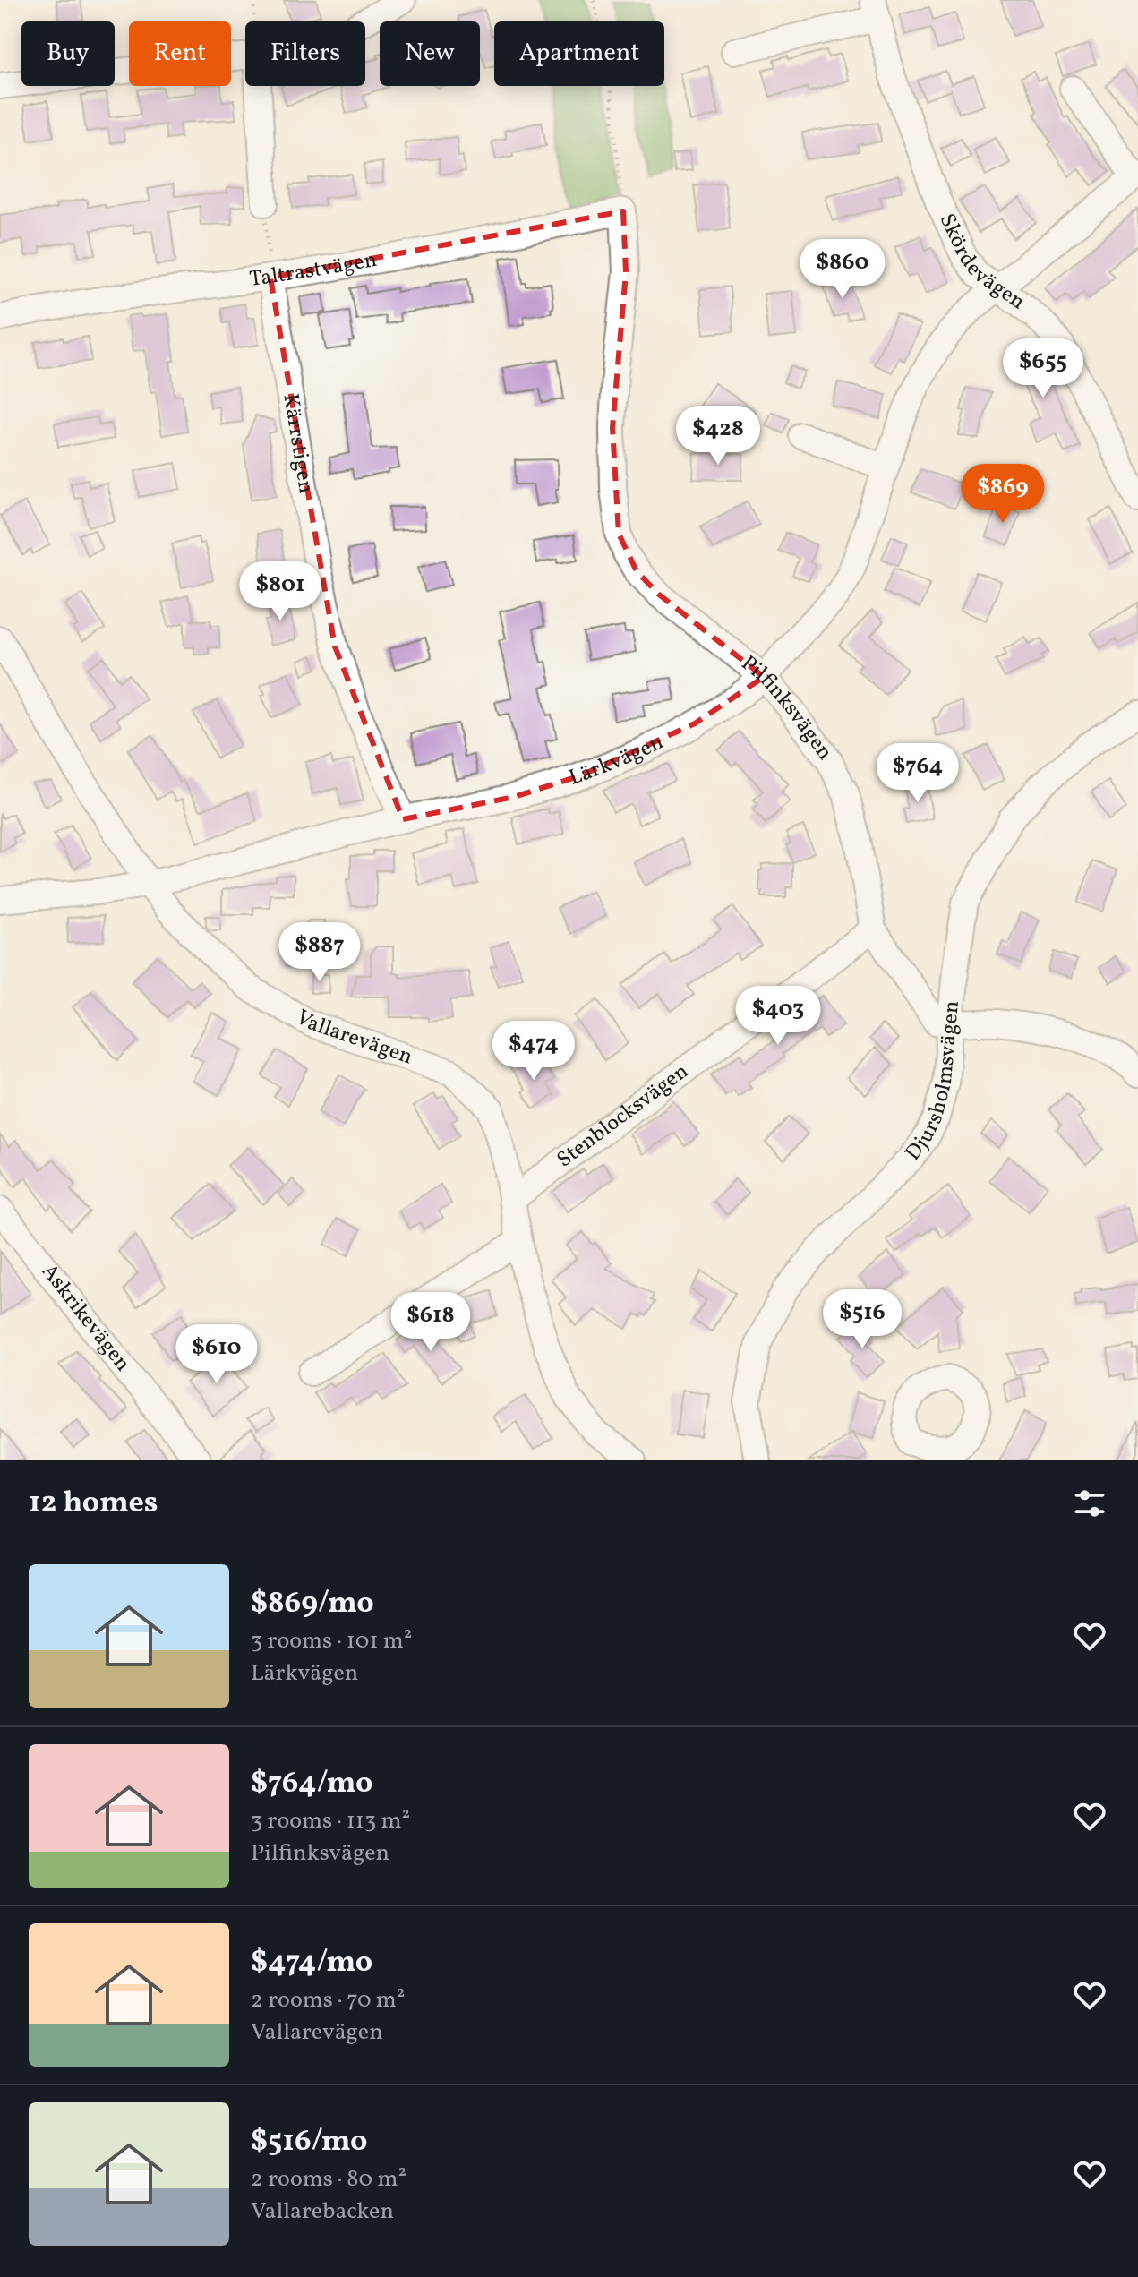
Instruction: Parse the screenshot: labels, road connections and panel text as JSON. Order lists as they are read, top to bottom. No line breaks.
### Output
{"streets":{"street":["Skördevägen","Taltrastvägen","Kärrstigen","Pilfinksvägen","Lärkvägen","Vallarevägen","Djursholmsvägen","Stenblocksvägen","Askrikevägen"]},"crossings":[["Skördevägen","Lärkvägen"],["Taltrastvägen","Kärrstigen"],["Taltrastvägen","Pilfinksvägen"],["Kärrstigen","Lärkvägen"],["Pilfinksvägen","Lärkvägen"],["Pilfinksvägen","Djursholmsvägen"],["Pilfinksvägen","Stenblocksvägen"],["Lärkvägen","Vallarevägen"],["Vallarevägen","Stenblocksvägen"]],"page":{"chip":["Buy","Rent","Filters","New","Apartment"],"price":["$860","$655","$428","$869","$801","$764","$887","$403","$474","$516","$618","$610"],"heading":"12 homes","list":[{"name":"$869/mo","note":"3 rooms · 101 m² · Lärkvägen"},{"name":"$764/mo","note":"3 rooms · 113 m² · Pilfinksvägen"},{"name":"$474/mo","note":"2 rooms · 70 m² · Vallarevägen"},{"name":"$516/mo","note":"2 rooms · 80 m² · Vallarebacken"}]}}
